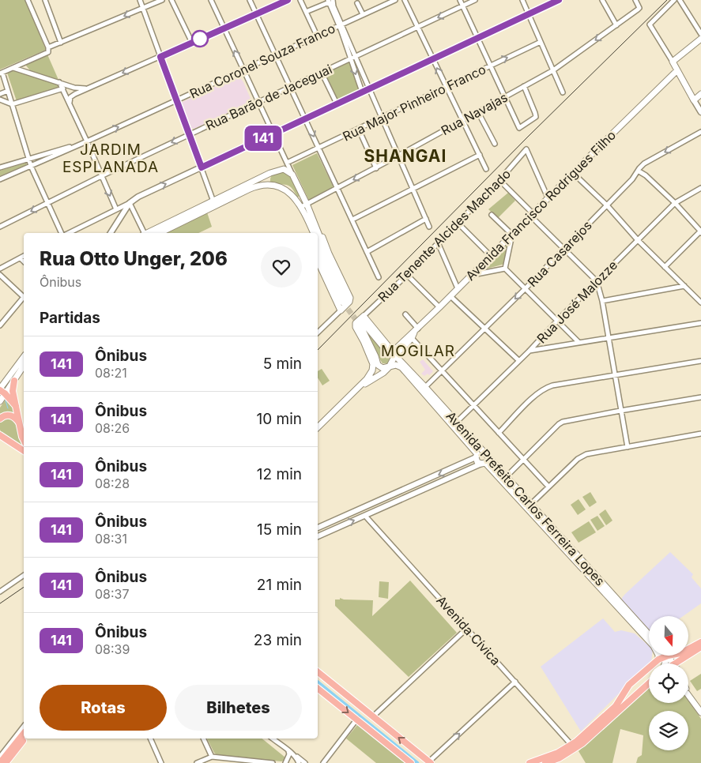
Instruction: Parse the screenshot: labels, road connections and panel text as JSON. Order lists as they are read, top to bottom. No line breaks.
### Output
{"streets":{"main road":["Avenida Francisco Rodrigues Filho","Avenida Prefeito Carlos Ferreira Lopes"],"street":["Rua Coronel Souza Franco","Rua Barão de Jaceguai","Rua Major Pinheiro Franco","Rua Navajas","Rua Tenente Alcides Machado","Rua Casarejos","Rua José Malozze","Avenida Cívica"]},"crossings":[["Avenida Francisco Rodrigues Filho","Rua Tenente Alcides Machado"],["Avenida Francisco Rodrigues Filho","Avenida Prefeito Carlos Ferreira Lopes"],["Rua Tenente Alcides Machado","Avenida Prefeito Carlos Ferreira Lopes"],["Rua Casarejos","Avenida Prefeito Carlos Ferreira Lopes"],["Rua José Malozze","Avenida Prefeito Carlos Ferreira Lopes"]],"districts":["JARDIM ESPLANADA","SHANGAI","MOGILAR"],"lines":["bus line 141"],"north":"bottom","page":{"on_map":"141","heading":[["Rua Otto Unger, 206","Ônibus"],"Partidas"],"list":[{"mark":"141","name":"Ônibus","note":"08:21","value":"5 min"},{"mark":"141","name":"Ônibus","note":"08:26","value":"10 min"},{"mark":"141","name":"Ônibus","note":"08:28","value":"12 min"},{"mark":"141","name":"Ônibus","note":"08:31","value":"15 min"},{"mark":"141","name":"Ônibus","note":"08:37","value":"21 min"},{"mark":"141","name":"Ônibus","note":"08:39","value":"23 min"}],"buttons":["Rotas","Bilhetes"]}}
